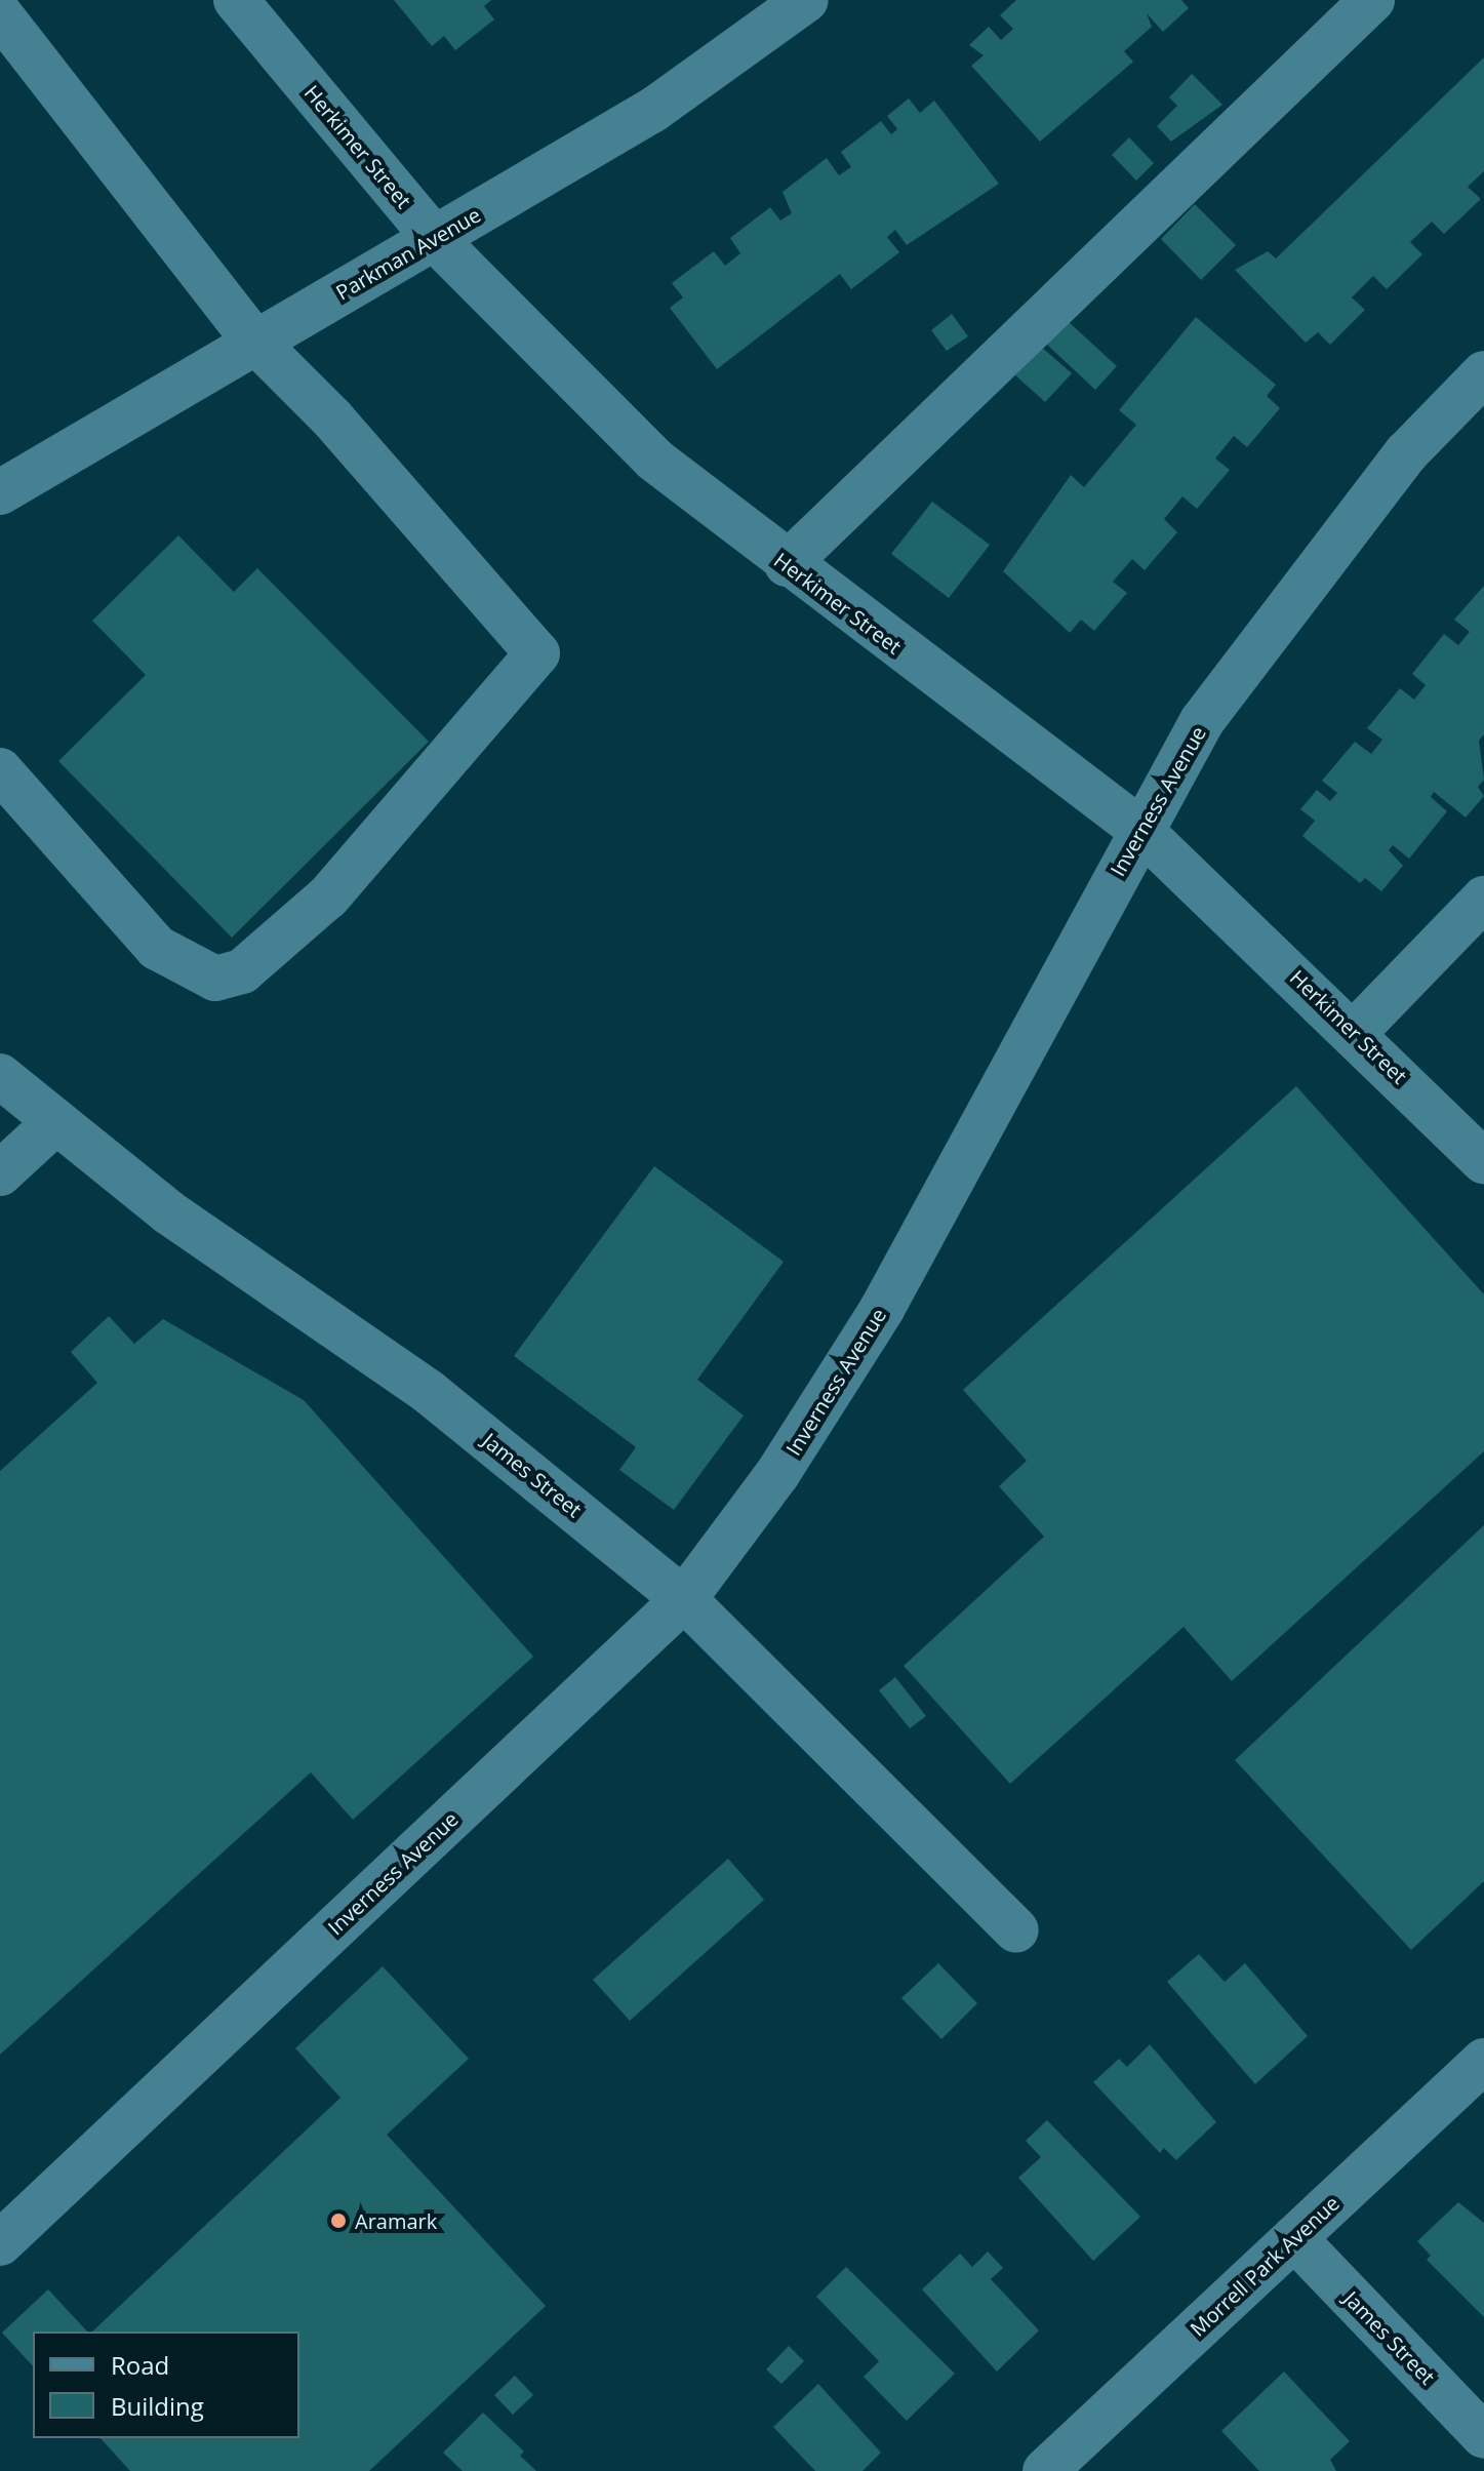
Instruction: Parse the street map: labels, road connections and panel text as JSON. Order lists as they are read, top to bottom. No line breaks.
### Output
{"streets":{"street":["Herkimer Street","Parkman Avenue","Inverness Avenue","James Street","Morrell Park Avenue"]},"crossings":[["Herkimer Street","Parkman Avenue"],["Herkimer Street","Inverness Avenue"],["Inverness Avenue","James Street"],["James Street","Morrell Park Avenue"]],"places":["Aramark"],"legend":["Road","Building"]}
